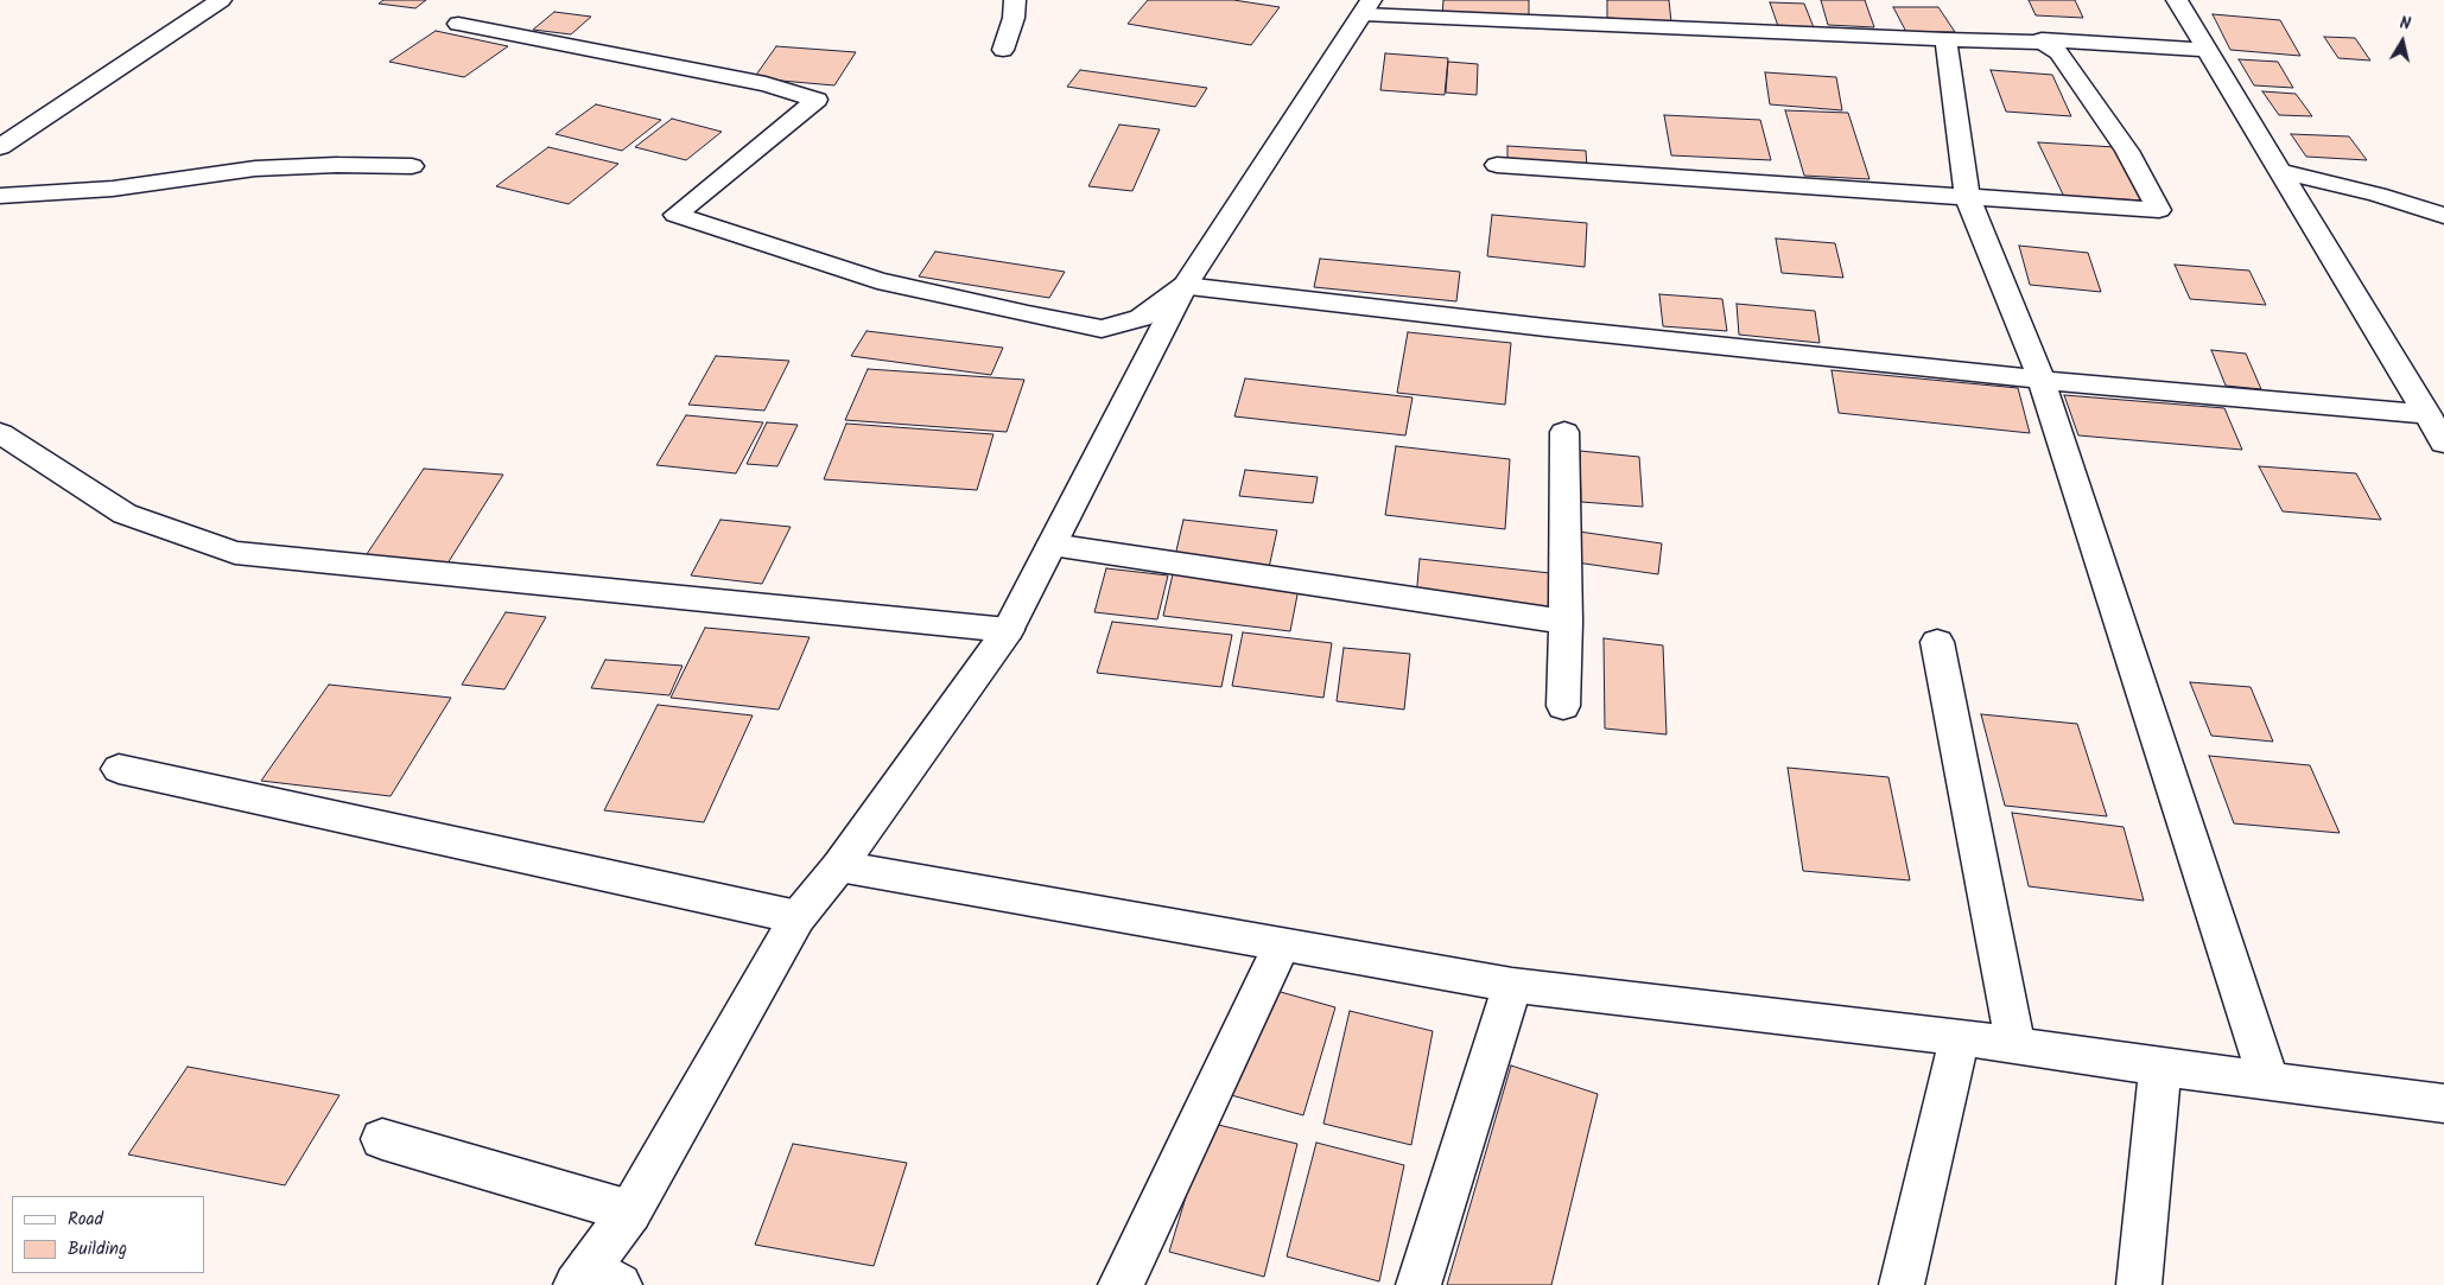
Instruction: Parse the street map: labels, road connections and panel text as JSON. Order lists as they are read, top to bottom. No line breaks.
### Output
{"legend":["Road","Building"],"north":"top"}
